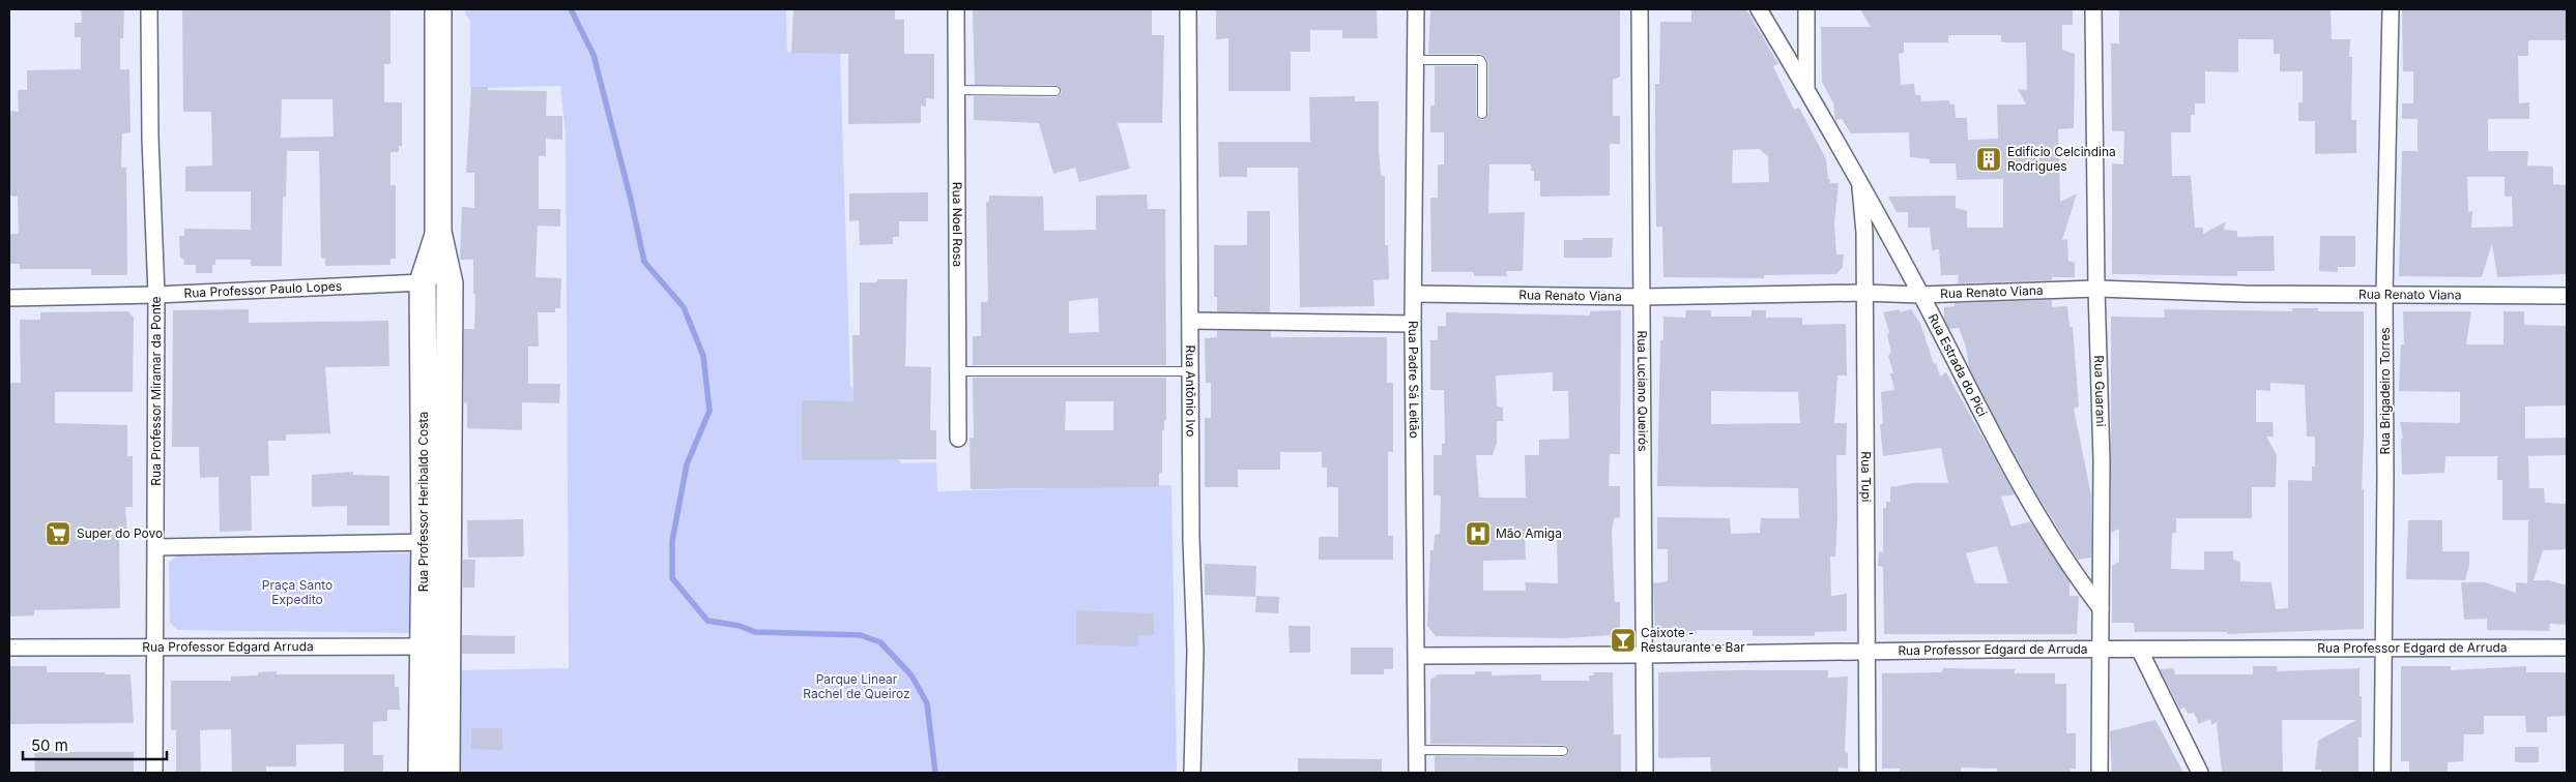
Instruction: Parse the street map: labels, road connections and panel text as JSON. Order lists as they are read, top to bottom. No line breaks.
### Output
{"streets":{"main road":["Rua Professor Heribaldo Costa"],"street":["Rua Noel Rosa","Rua Professor Paulo Lopes","Rua Renato Viana","Rua Estrada do Pici","Rua Padre Sá Leitão","Rua Professor Miramar da Ponte","Rua Antônio Ivo","Rua Luciano Queirós","Rua Guarani","Rua Brigadeiro Torres","Rua Tupi","Rua Professor Edgard Arruda","Rua Professor Edgard de Arruda"]},"crossings":[["Rua Professor Paulo Lopes","Rua Professor Miramar da Ponte"],["Rua Professor Paulo Lopes","Rua Professor Heribaldo Costa"],["Rua Renato Viana","Rua Estrada do Pici"],["Rua Renato Viana","Rua Padre Sá Leitão"],["Rua Renato Viana","Rua Luciano Queirós"],["Rua Renato Viana","Rua Guarani"],["Rua Renato Viana","Rua Brigadeiro Torres"],["Rua Renato Viana","Rua Tupi"],["Rua Estrada do Pici","Rua Guarani"],["Rua Estrada do Pici","Rua Tupi"],["Rua Padre Sá Leitão","Rua Professor Edgard de Arruda"],["Rua Professor Miramar da Ponte","Rua Professor Edgard Arruda"],["Rua Luciano Queirós","Rua Professor Edgard de Arruda"],["Rua Guarani","Rua Professor Edgard de Arruda"],["Rua Brigadeiro Torres","Rua Professor Edgard de Arruda"],["Rua Tupi","Rua Professor Edgard de Arruda"],["Rua Professor Heribaldo Costa","Rua Professor Edgard Arruda"]],"parks":["Praça Santo Expedito","Parque Linear Rachel de Queiroz"],"places":{"building":["Edifício Celcindina Rodrigues"],"supermarket":["Super do Povo"],"hospital":["Mão Amiga"],"bar":["Caixote - Restaurante e Bar"]},"scale_bar":"50 m"}
